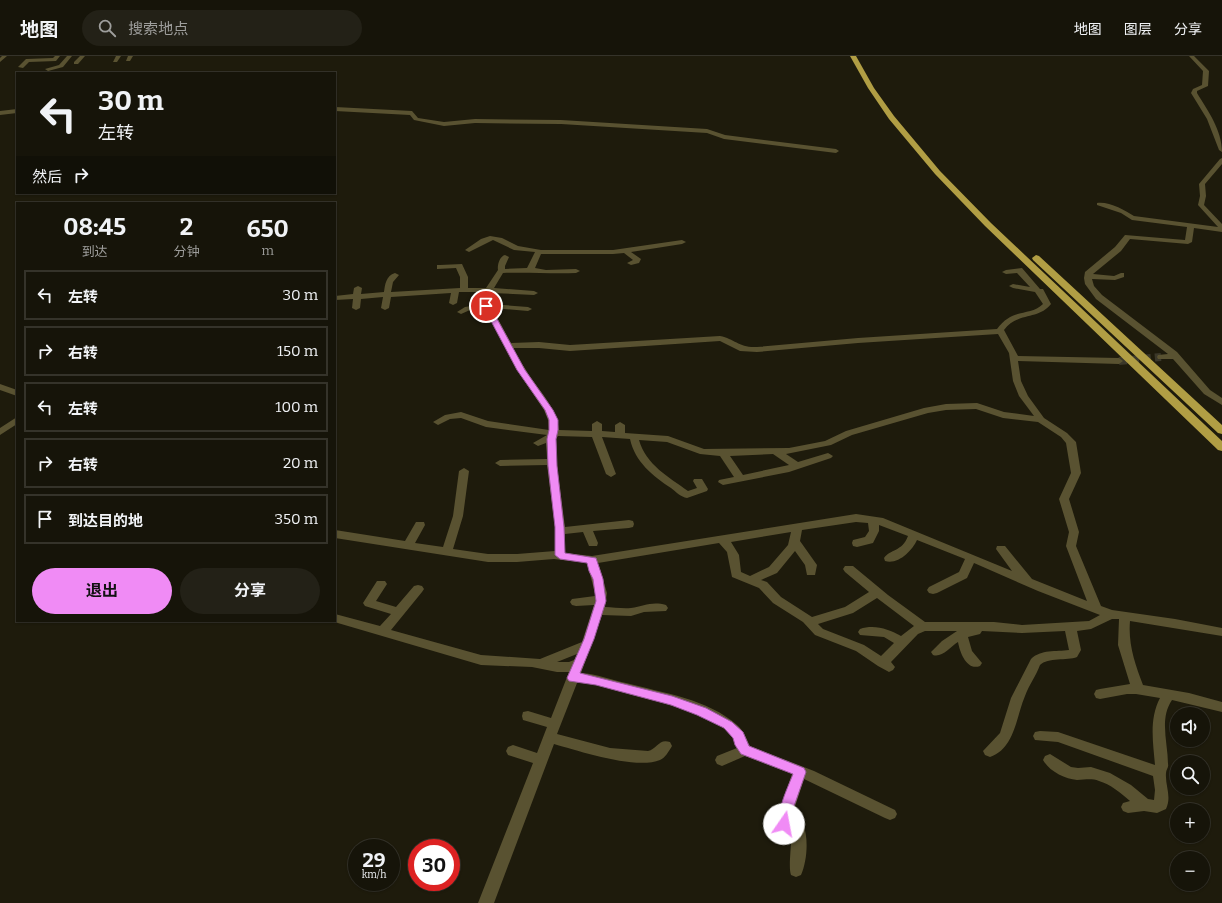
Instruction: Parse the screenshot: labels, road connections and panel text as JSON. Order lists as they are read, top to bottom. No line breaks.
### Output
{"page":{"header":"地图","search":"搜索地点","nav":["地图","图层","分享"],"turn":["30 m","左转"],"then":"然后","eta":["08:45","到达","2","分钟","650","m"],"list":[{"name":"左转","value":"30 m"},{"name":"右转","value":"150 m"},{"name":"左转","value":"100 m"},{"name":"右转","value":"20 m"},{"name":"到达目的地","value":"350 m"}],"buttons":["退出","分享"],"map_buttons":["+","−"],"speed":"29 km/h","limit":"30"}}
